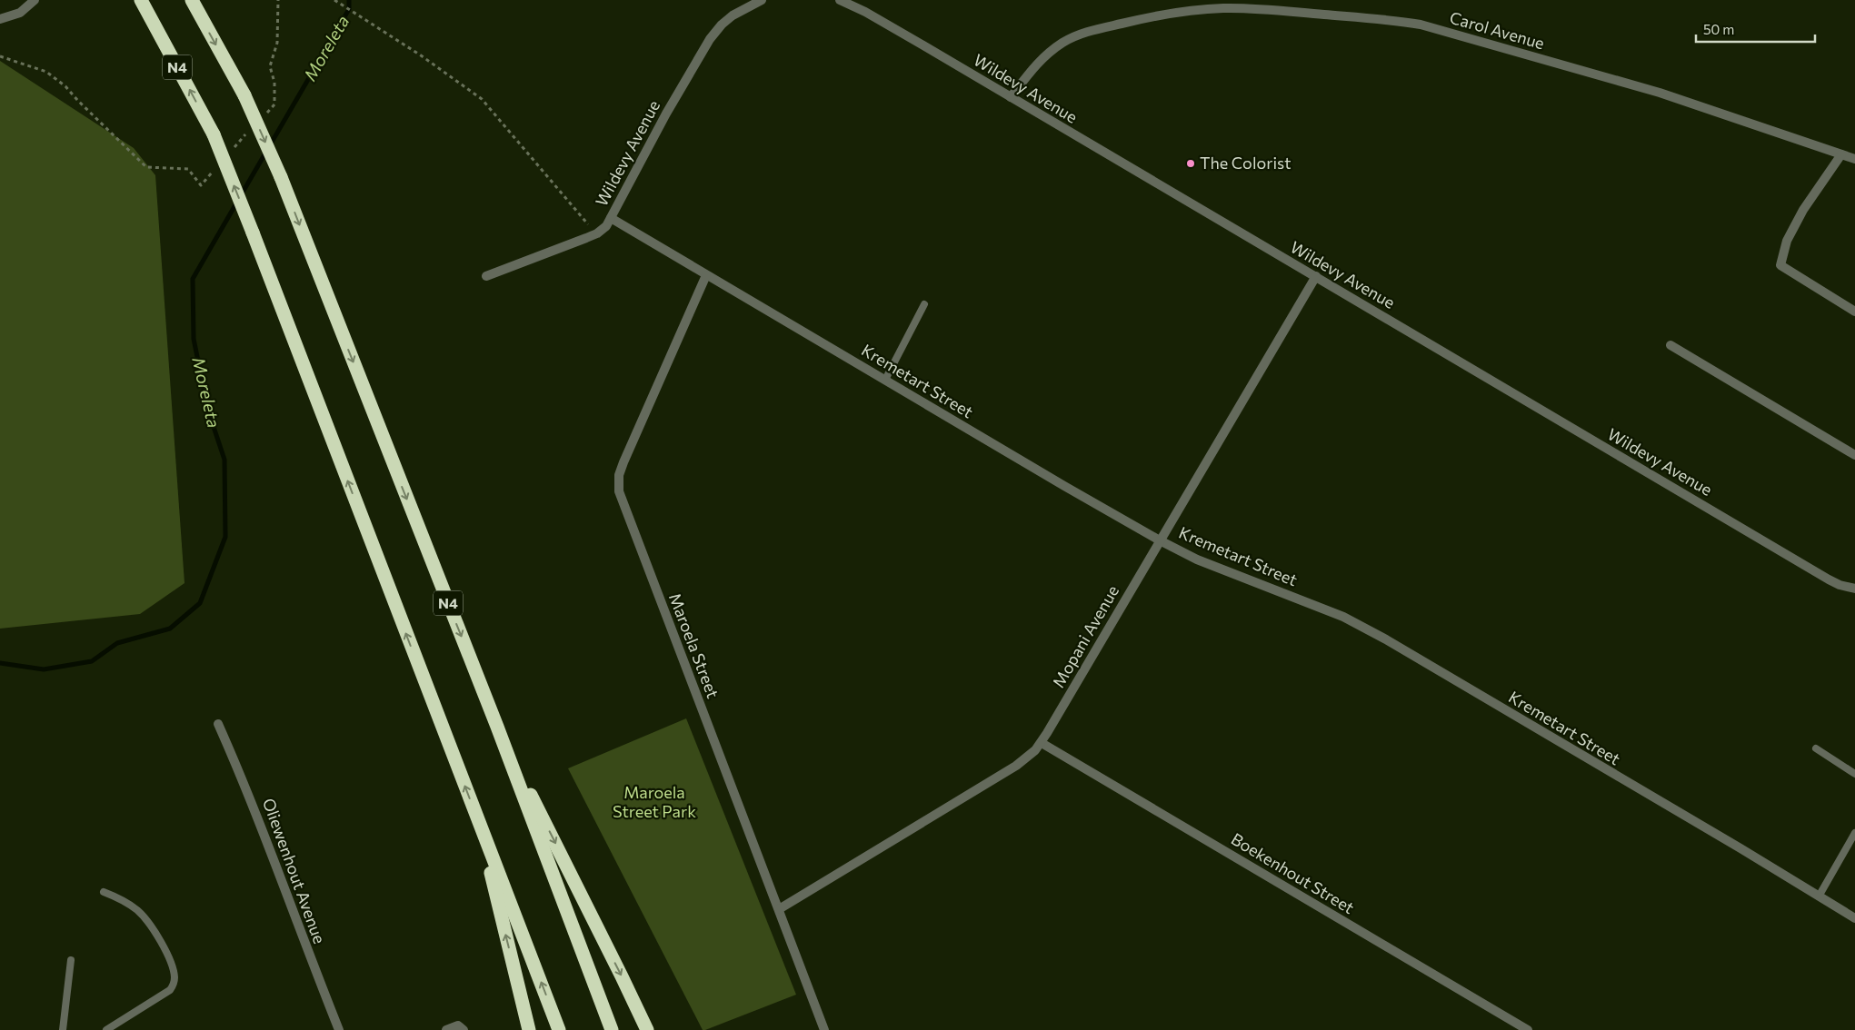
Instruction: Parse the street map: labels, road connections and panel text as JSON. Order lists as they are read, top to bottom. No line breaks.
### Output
{"streets":{"highway":["N4"],"street":["Carol Avenue","Wildevy Avenue","Kremetart Street","Mopani Avenue","Maroela Street","Oliewenhout Avenue","Boekenhout Street"]},"crossings":[["Carol Avenue","Wildevy Avenue"],["Wildevy Avenue","Kremetart Street"],["Wildevy Avenue","Mopani Avenue"],["Kremetart Street","Mopani Avenue"],["Kremetart Street","Maroela Street"],["Mopani Avenue","Maroela Street"],["Mopani Avenue","Boekenhout Street"]],"water":["Moreleta"],"parks":["Maroela Street Park"],"places":["The Colorist"],"scale_bar":"50 m"}
